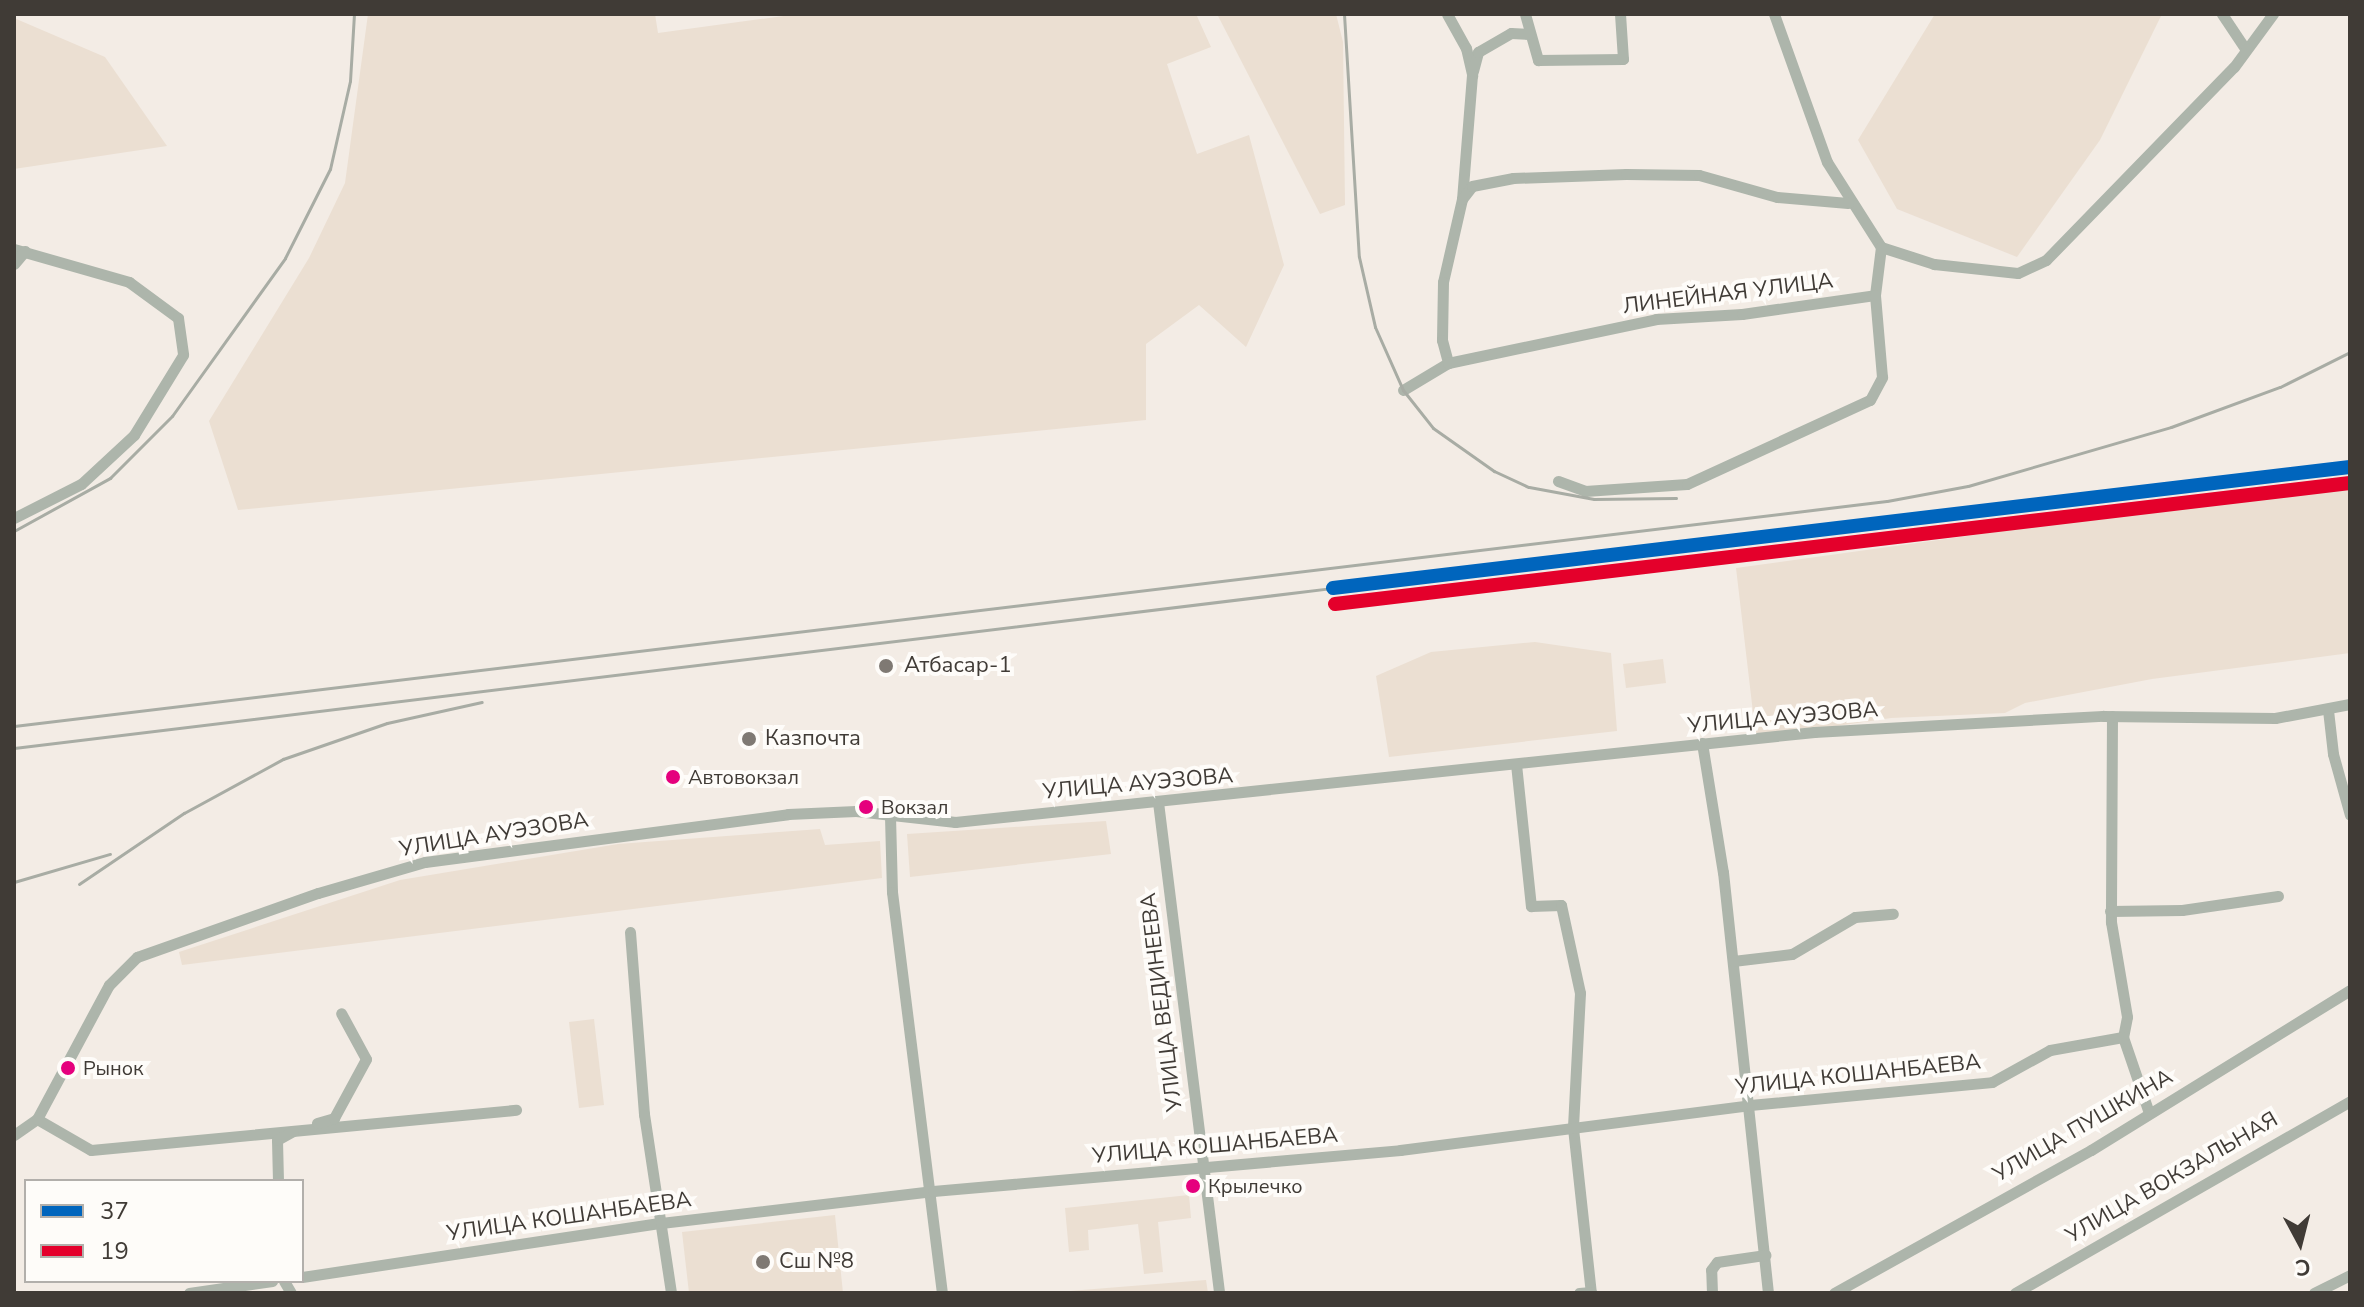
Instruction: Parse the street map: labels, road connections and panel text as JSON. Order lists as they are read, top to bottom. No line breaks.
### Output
{"streets":{"street":["ЛИНЕЙНАЯ УЛИЦА","УЛИЦА АУЭЗОВА","УЛИЦА ВЕДИНЕЕВА","УЛИЦА КОШАНБАЕВА","УЛИЦА ПУШКИНА","УЛИЦА ВОКЗАЛЬНАЯ"]},"crossings":[["УЛИЦА АУЭЗОВА","УЛИЦА ВЕДИНЕЕВА"],["УЛИЦА ВЕДИНЕЕВА","УЛИЦА КОШАНБАЕВА"]],"places":["Атбасар-1","Казпочта","Автовокзал","Вокзал","Рынок","Крылечко","Сш №8"],"lines":["transit line 37","transit line 19"],"legend":["37","19"],"north":"bottom"}
